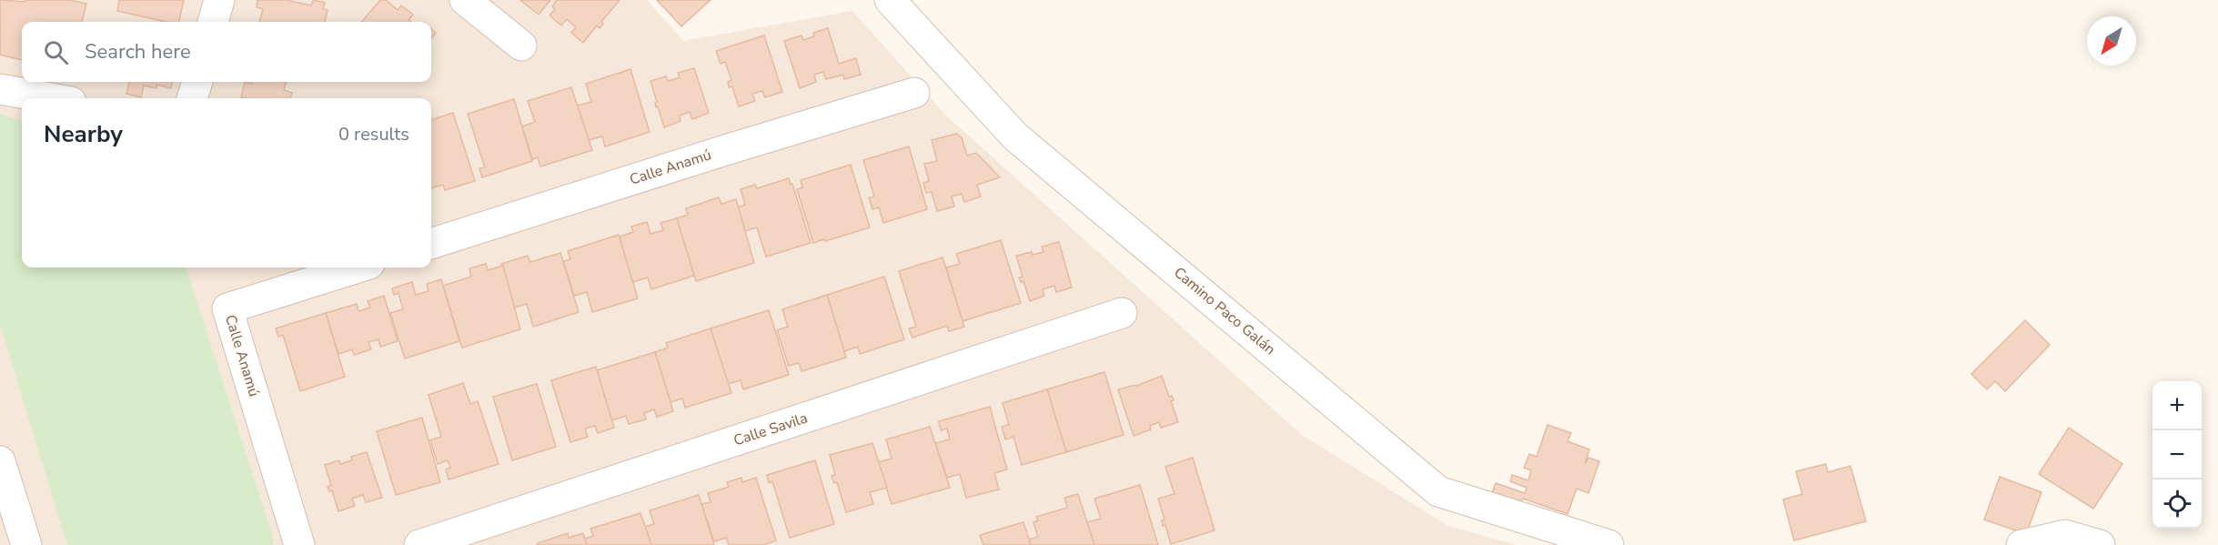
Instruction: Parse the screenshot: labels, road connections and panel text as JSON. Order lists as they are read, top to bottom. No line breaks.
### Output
{"streets":{"street":["Calle Anamú","Camino Paco Galán","Calle Savila"]},"north":"bottom left","page":{"search":"Search here","heading":["Nearby","0 results"],"map_buttons":["+","−"]}}
